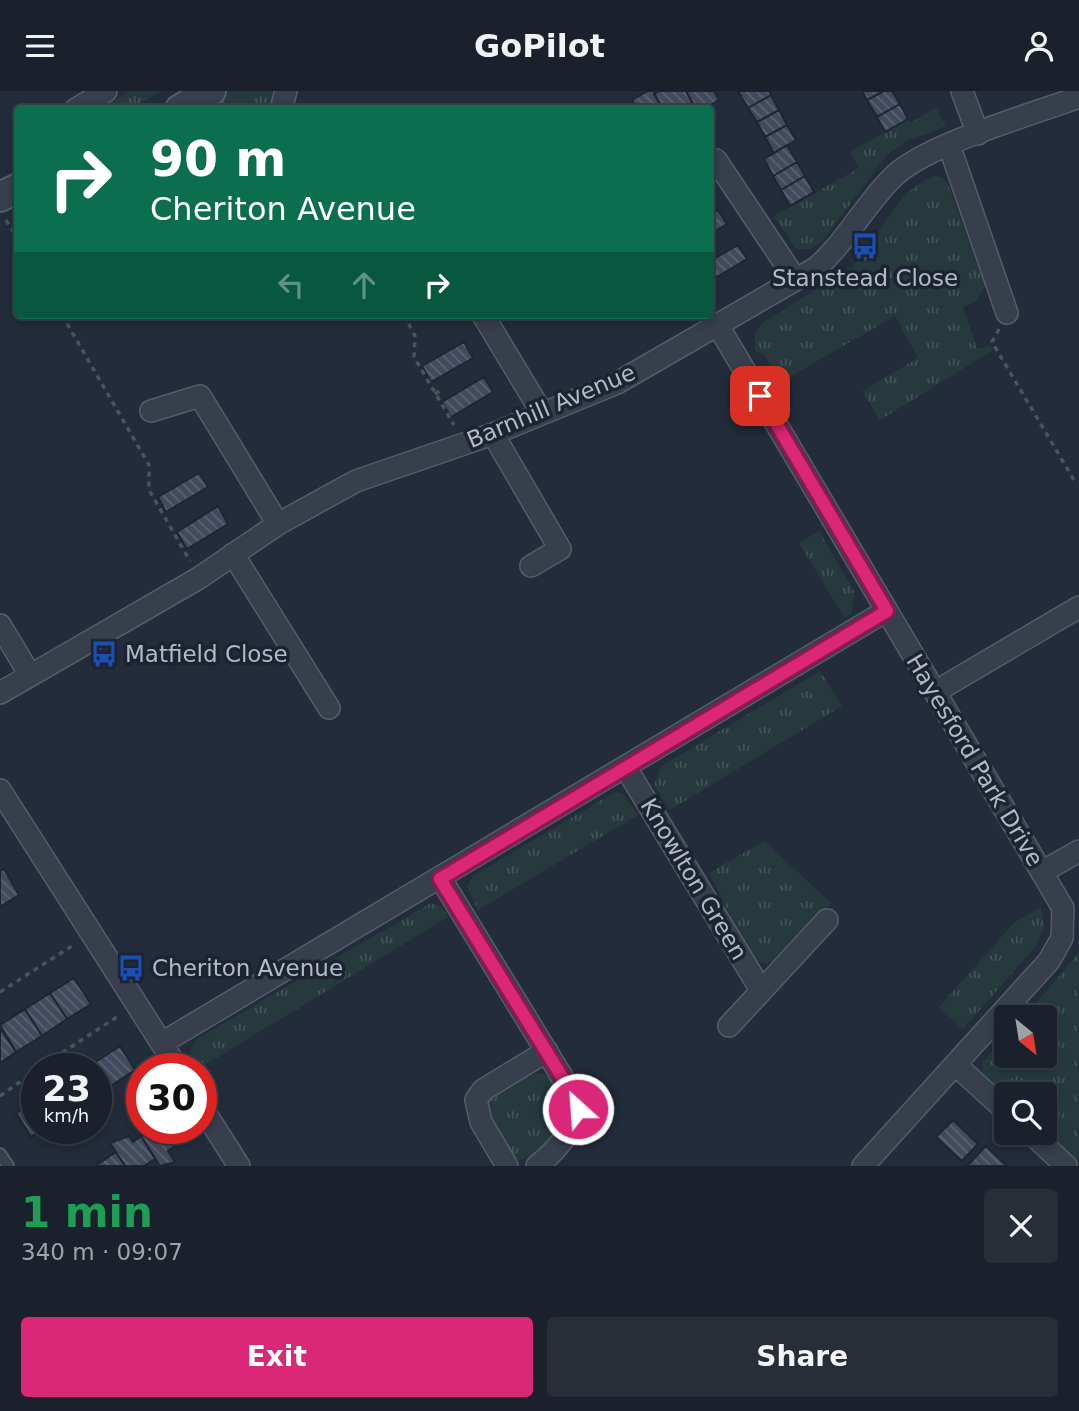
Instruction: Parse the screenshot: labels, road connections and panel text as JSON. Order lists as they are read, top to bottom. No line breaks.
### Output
{"streets":{"street":["Barnhill Avenue","Hayesford Park Drive","Knowlton Green"]},"crossings":[["Barnhill Avenue","Hayesford Park Drive"]],"places":{"bus stop":["Stanstead Close","Matfield Close","Cheriton Avenue"]},"north":"bottom right","page":{"header":"GoPilot","turn":["90 m","Cheriton Avenue"],"speed":"23 km/h","limit":"30","heading":["1 min","340 m · 09:07"],"buttons":["Exit","Share"]}}
